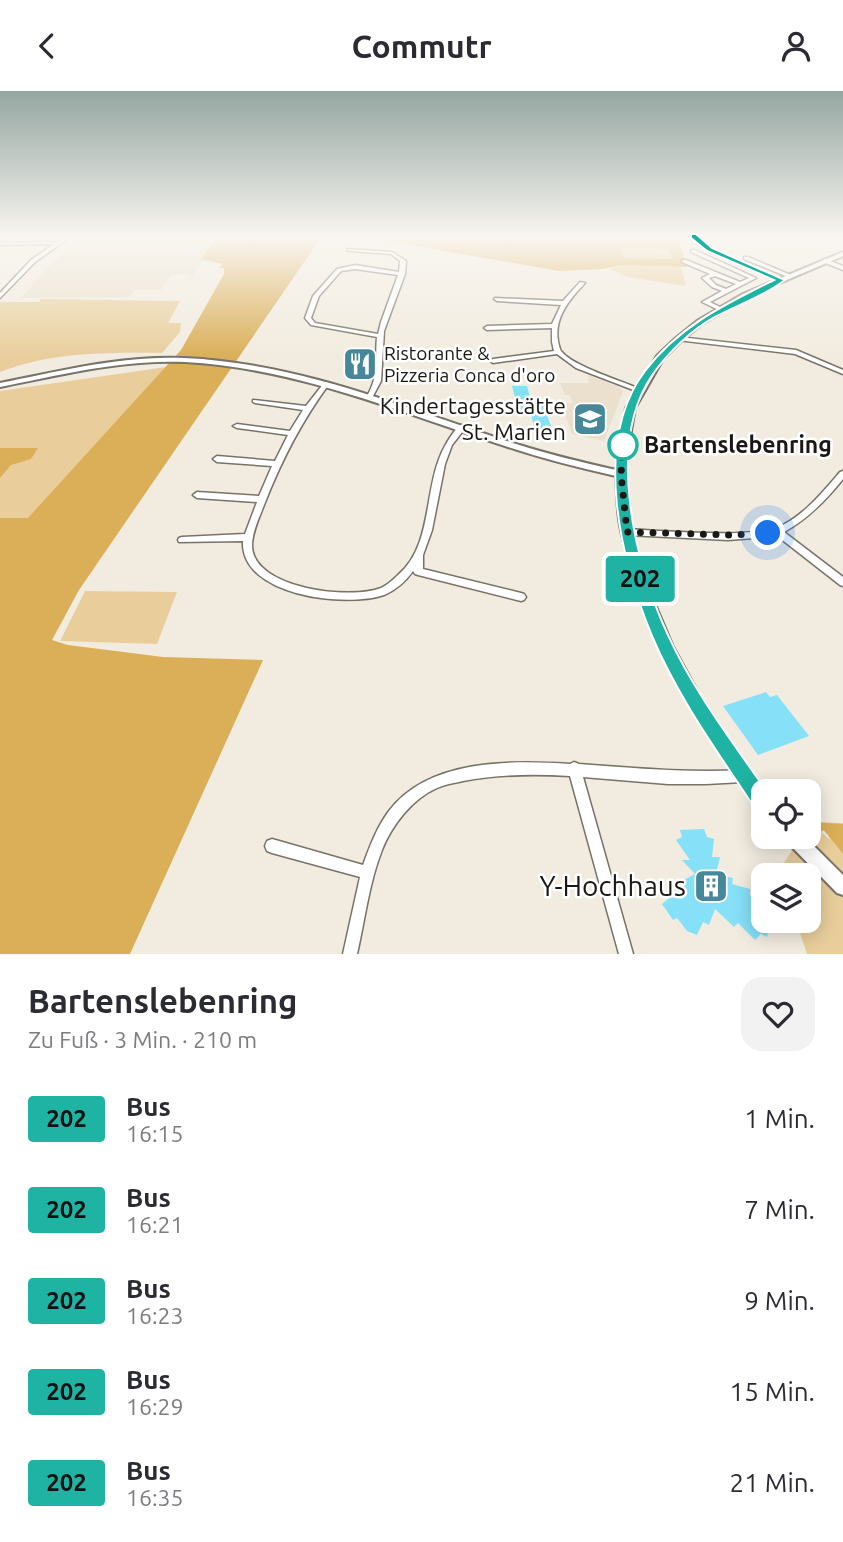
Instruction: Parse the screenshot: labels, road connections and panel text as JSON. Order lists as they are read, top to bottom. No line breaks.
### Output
{"places":{"restaurant":["Ristorante & Pizzeria Conca d'oro"],"school or university":["Kindertagesstätte St. Marien"],"other":["Bartenslebenring"],"building":["Y-Hochhaus"]},"lines":["bus line 202"],"page":{"header":"Commutr","on_map":"202","heading":["Bartenslebenring","Zu Fuß · 3 Min. · 210 m"],"list":[{"mark":"202","name":"Bus","note":"16:15","value":"1 Min."},{"mark":"202","name":"Bus","note":"16:21","value":"7 Min."},{"mark":"202","name":"Bus","note":"16:23","value":"9 Min."},{"mark":"202","name":"Bus","note":"16:29","value":"15 Min."},{"mark":"202","name":"Bus","note":"16:35","value":"21 Min."}]}}
